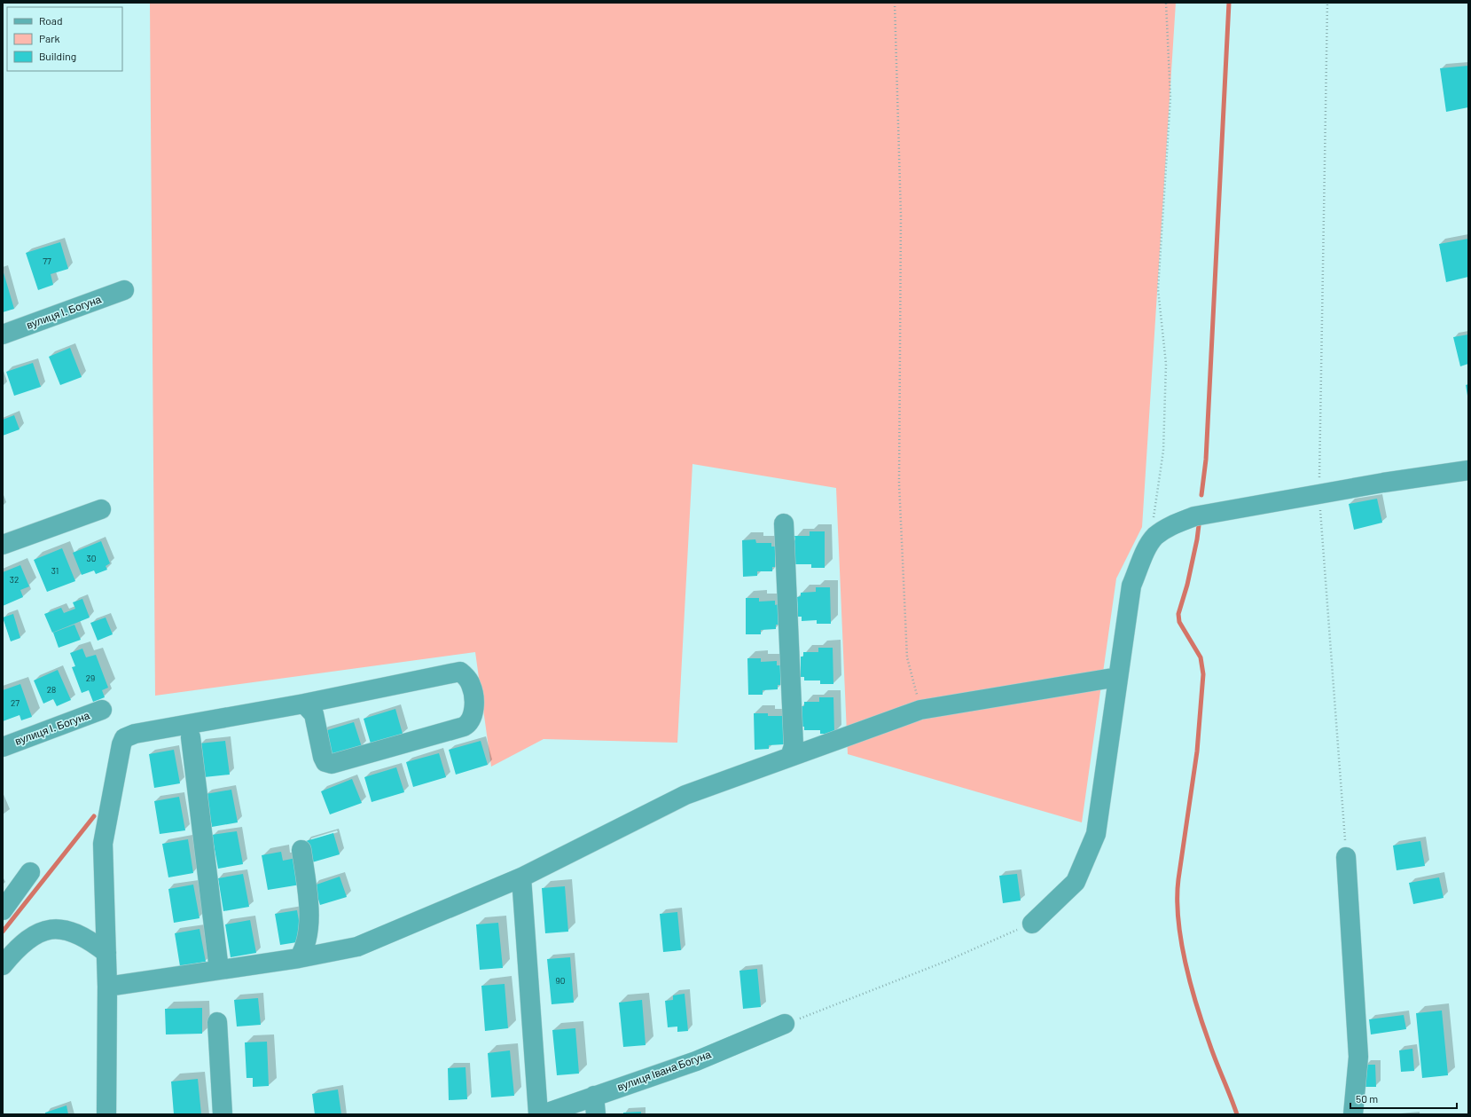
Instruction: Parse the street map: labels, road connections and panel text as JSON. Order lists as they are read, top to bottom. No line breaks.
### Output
{"streets":{"street":["вулиця І. Богуна","вулиця Івана Богуна"]},"house_numbers":["77","30","31","32","29","28","27","90"],"legend":["Road","Park","Building"],"scale_bar":"50 m"}
